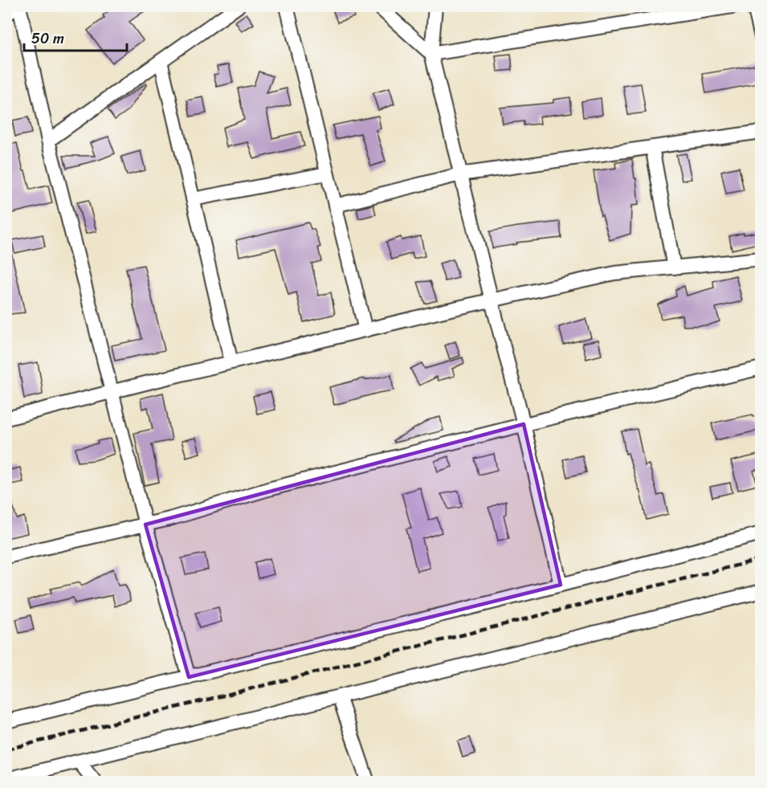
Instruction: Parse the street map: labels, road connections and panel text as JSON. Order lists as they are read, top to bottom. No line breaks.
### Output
{"scale_bar":"50 m"}
